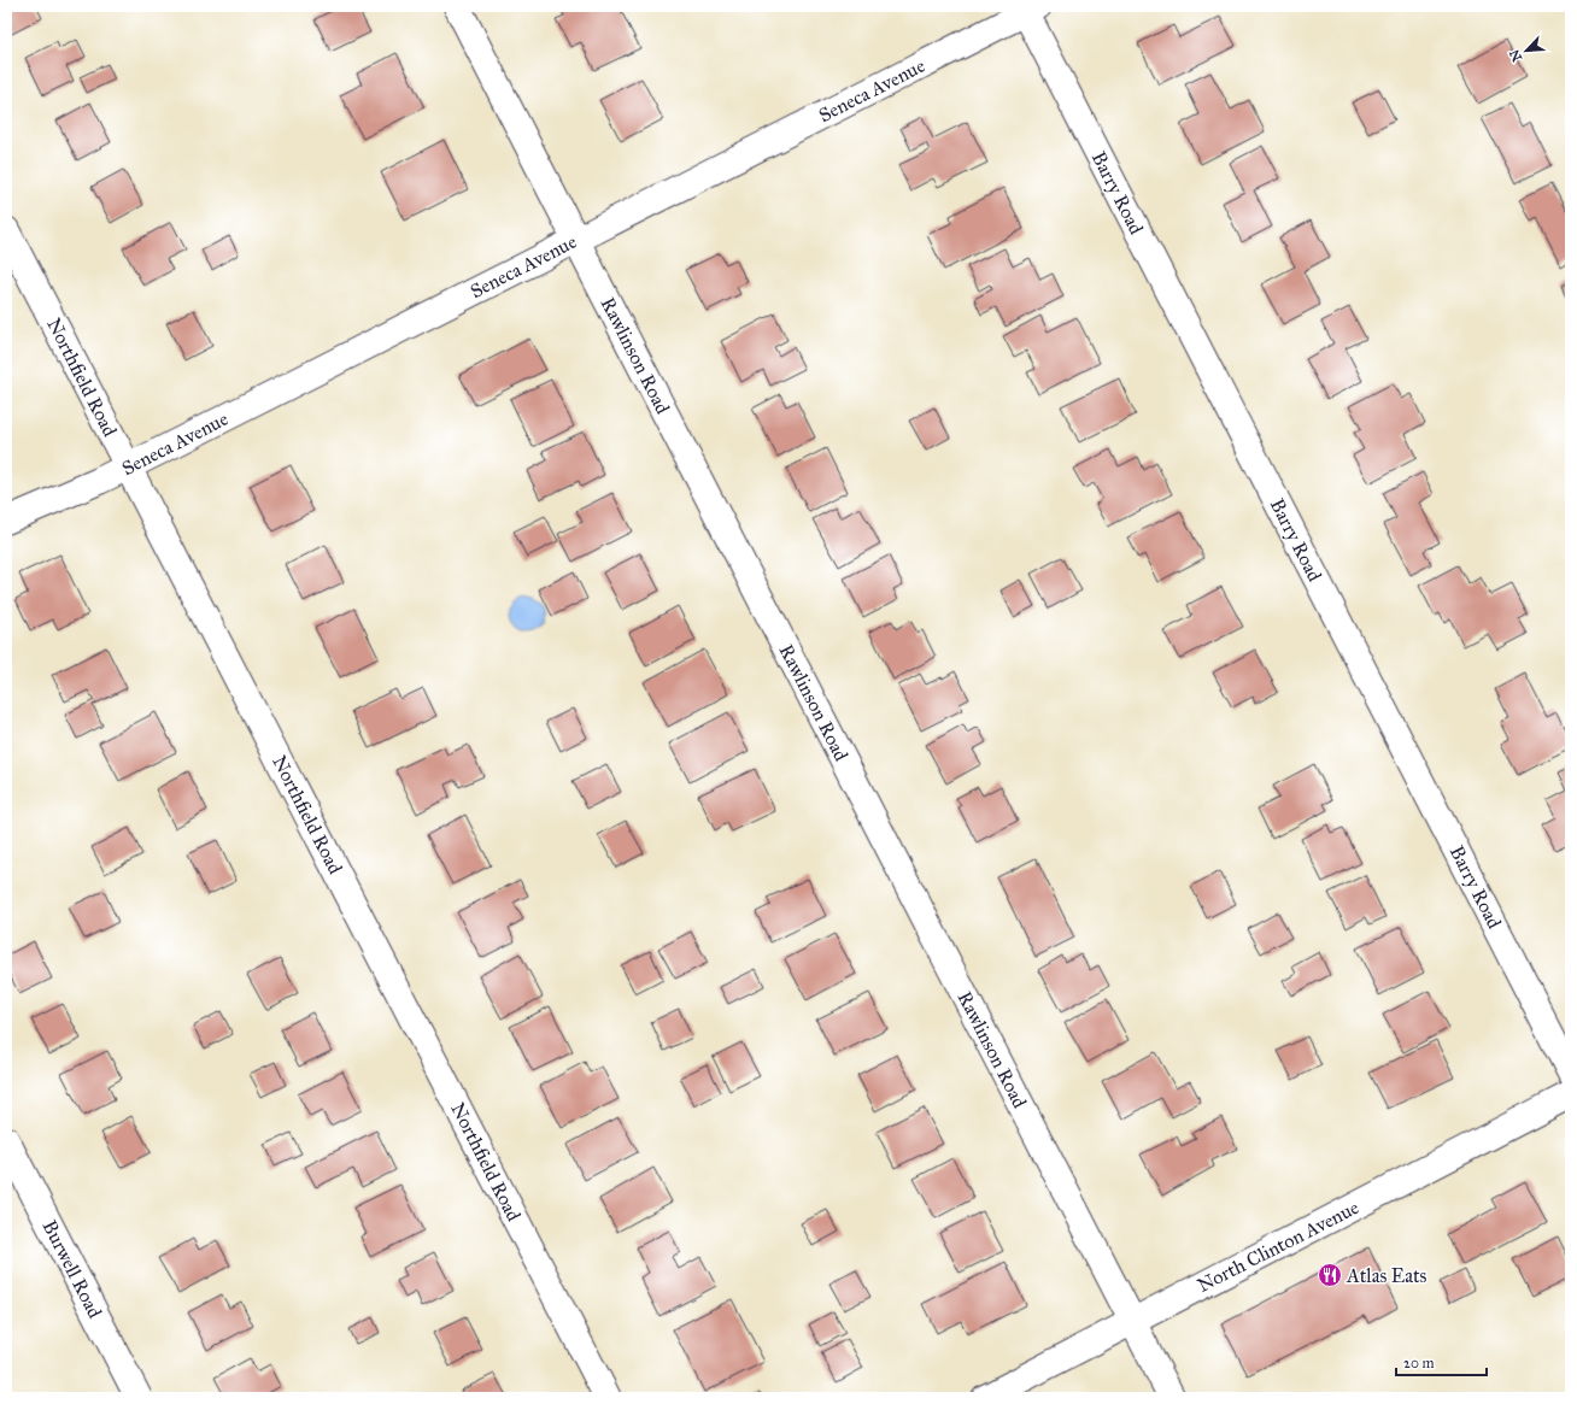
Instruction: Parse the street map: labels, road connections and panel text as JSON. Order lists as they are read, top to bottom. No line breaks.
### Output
{"streets":{"street":["Seneca Avenue","Barry Road","Rawlinson Road","Northfield Road","North Clinton Avenue","Burwell Road"]},"crossings":[["Seneca Avenue","Barry Road"],["Seneca Avenue","Rawlinson Road"],["Seneca Avenue","Northfield Road"],["Rawlinson Road","North Clinton Avenue"]],"places":{"restaurant":["Atlas Eats"]},"scale_bar":"20 m","north":"bottom left"}
